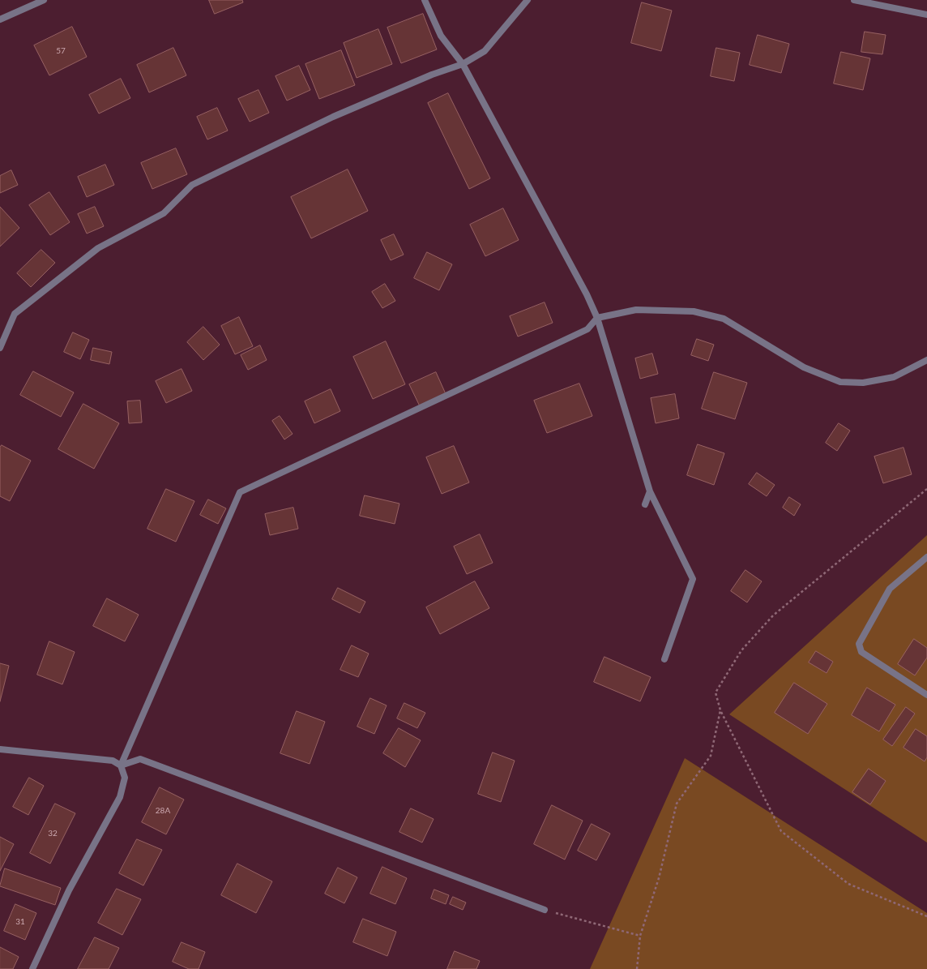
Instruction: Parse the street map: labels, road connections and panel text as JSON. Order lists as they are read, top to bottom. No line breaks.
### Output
{"house_numbers":["57","28А","32","31"]}
